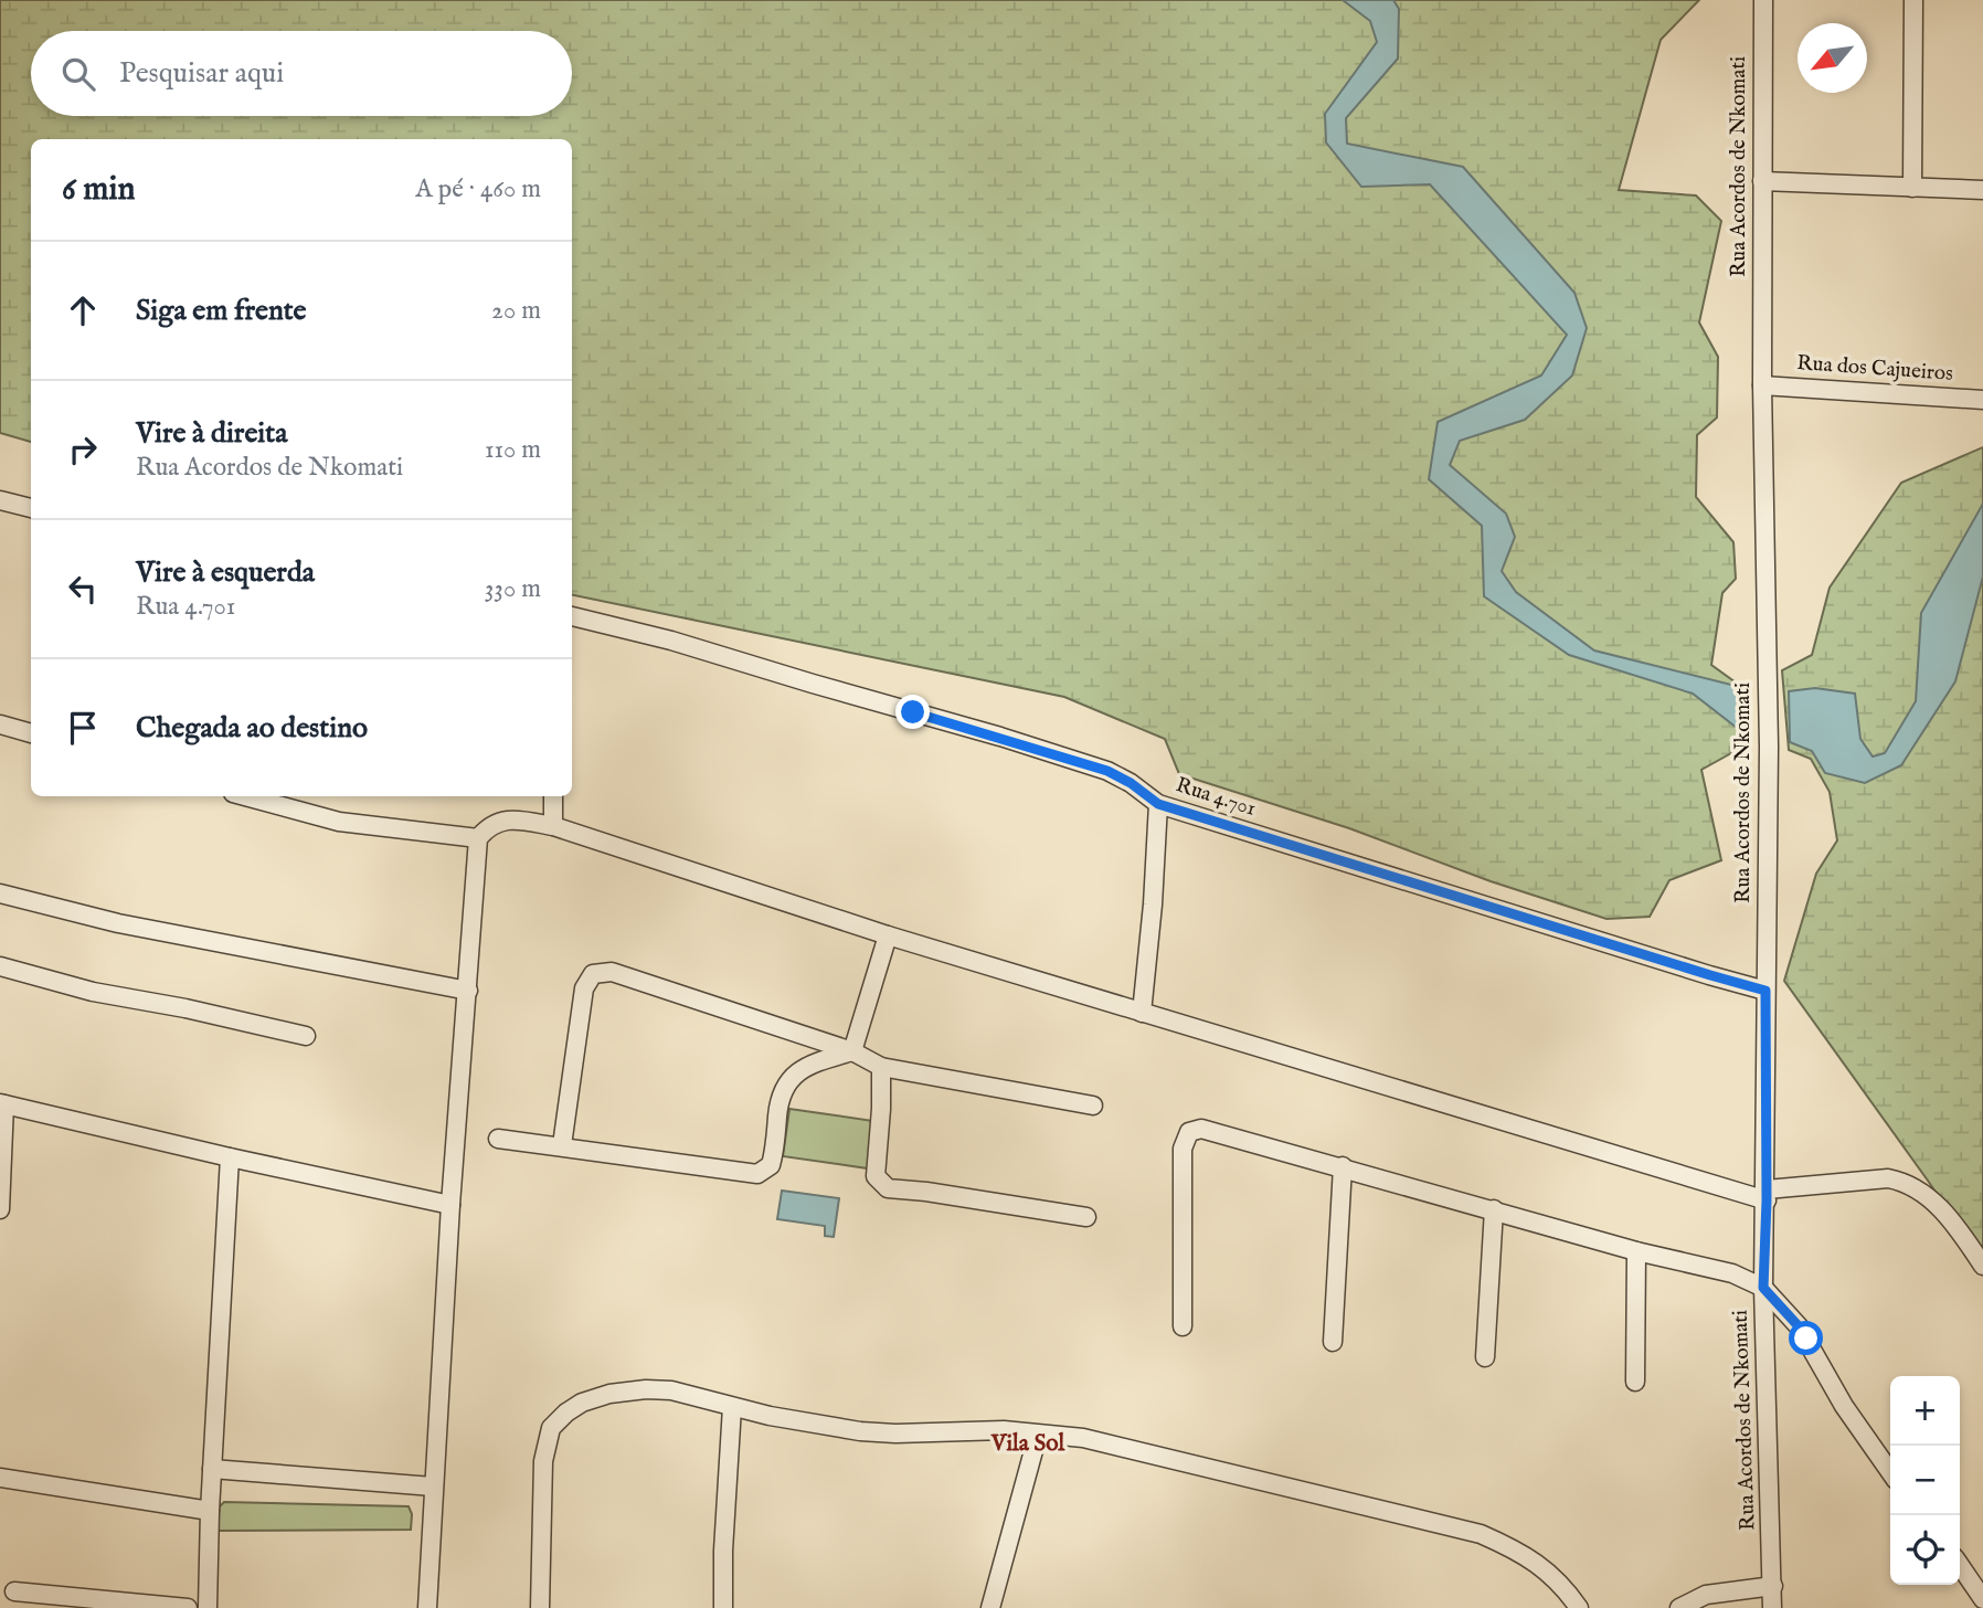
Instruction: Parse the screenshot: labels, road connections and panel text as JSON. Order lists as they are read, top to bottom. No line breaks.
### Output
{"streets":{"street":["Rua Acordos de Nkomati","Rua dos Cajueiros","Rua 4.701"]},"crossings":[["Rua Acordos de Nkomati","Rua dos Cajueiros"],["Rua Acordos de Nkomati","Rua 4.701"]],"districts":["Vila Sol"],"north":"bottom left","page":{"search":"Pesquisar aqui","heading":["6 min","A pé · 460 m"],"list":[["Siga em frente","20 m"],["Vire à direita","Rua Acordos de Nkomati","110 m"],["Vire à esquerda","Rua 4.701","330 m"],"Chegada ao destino"],"map_buttons":["+","−"]}}
